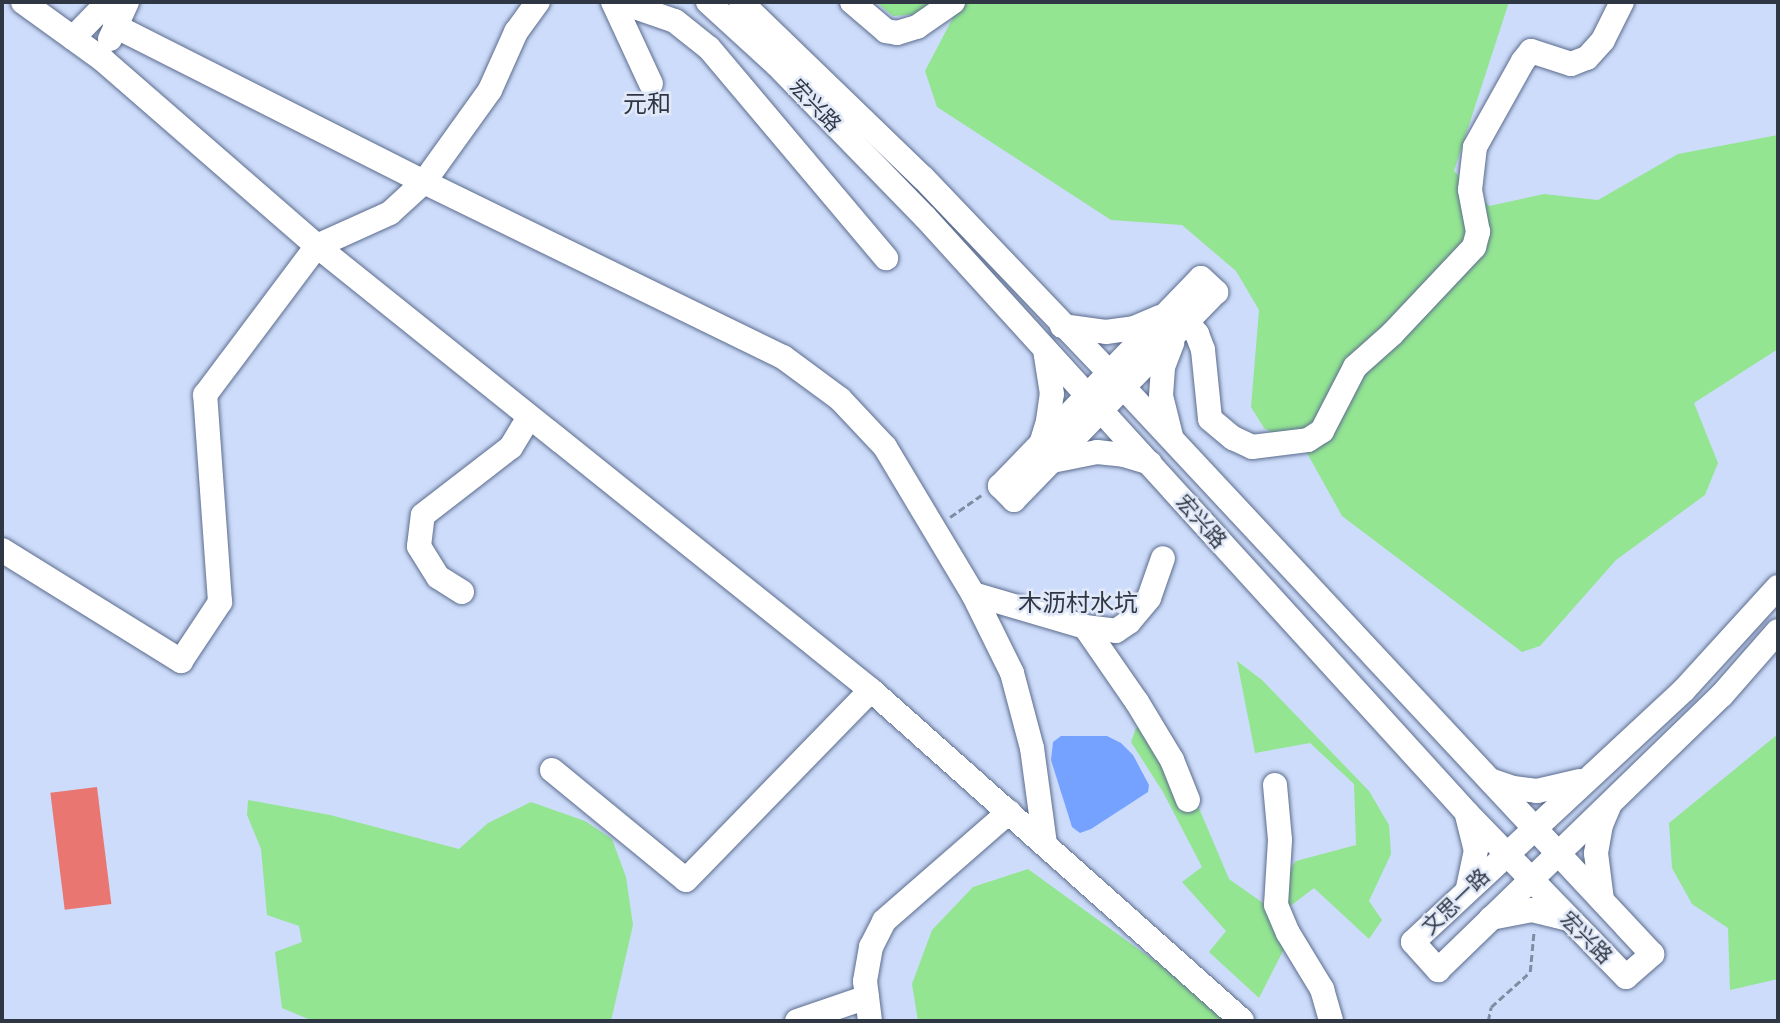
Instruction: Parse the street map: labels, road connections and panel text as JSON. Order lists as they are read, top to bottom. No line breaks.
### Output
{"streets":{"street":["宏兴路","文思一路"]},"crossings":[["宏兴路","文思一路"]],"districts":["元和","木沥村水坑"]}
